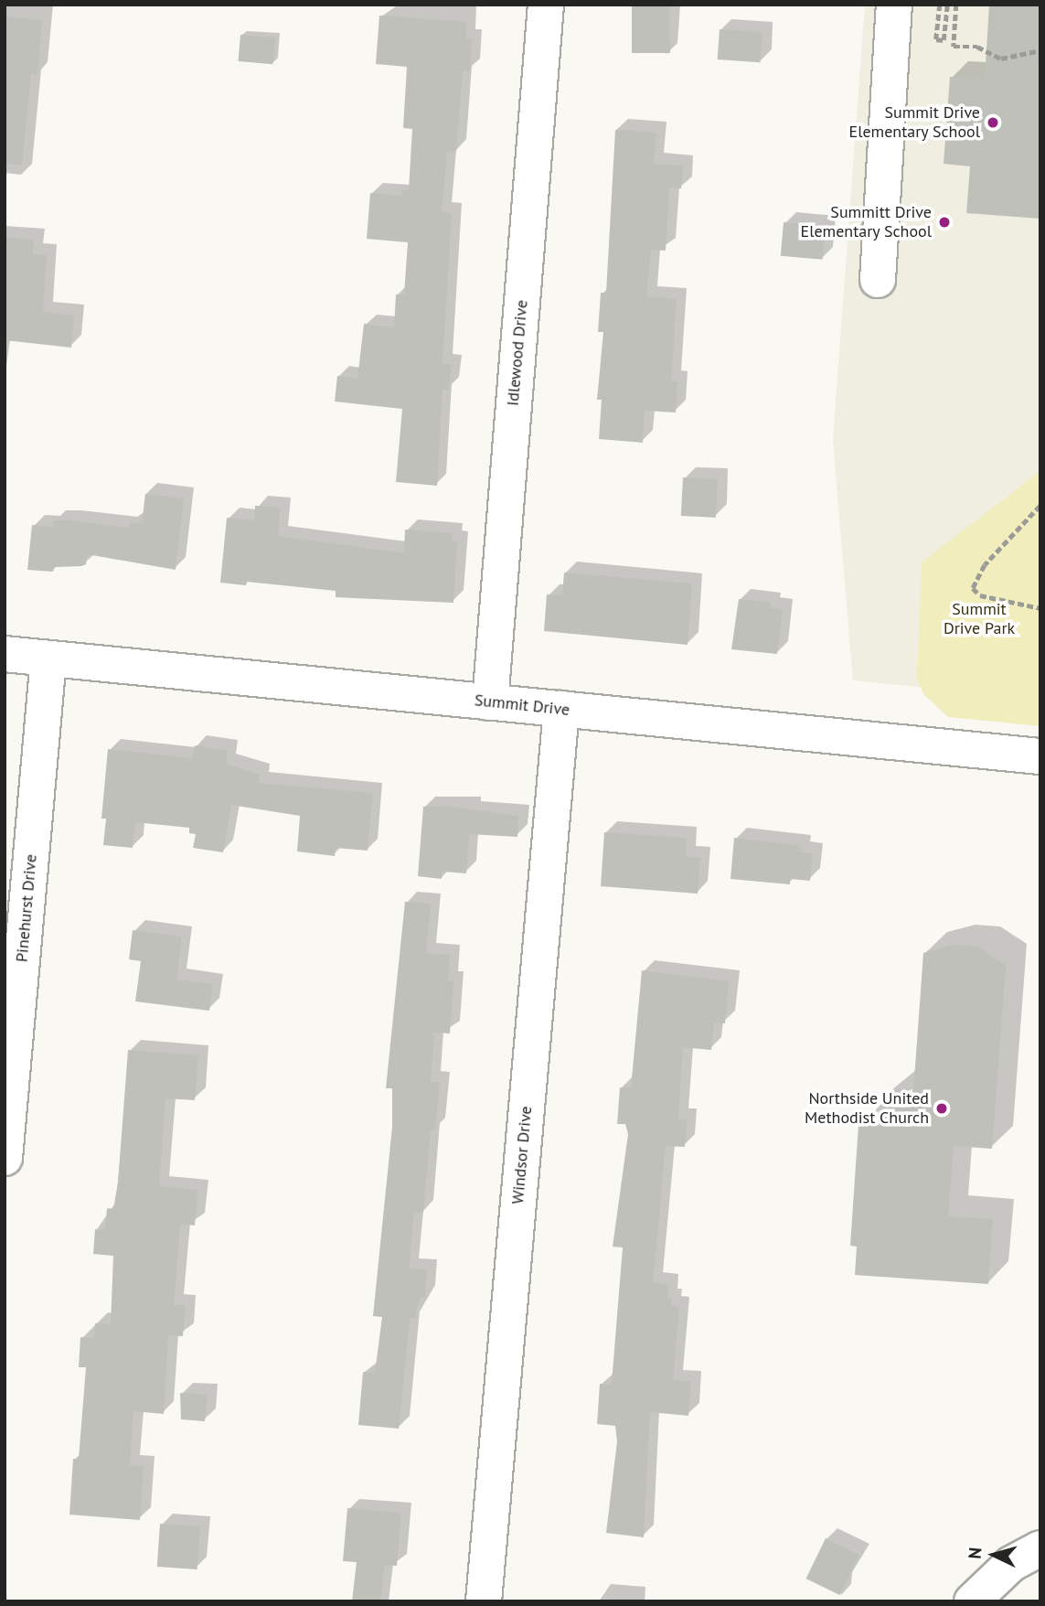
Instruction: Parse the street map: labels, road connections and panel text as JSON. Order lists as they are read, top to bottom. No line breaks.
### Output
{"streets":{"street":["Idlewood Drive","Summit Drive","Pinehurst Drive","Windsor Drive"]},"crossings":[["Idlewood Drive","Summit Drive"],["Summit Drive","Pinehurst Drive"],["Summit Drive","Windsor Drive"]],"parks":["Summit Drive Park"],"places":["Summit Drive Elementary School","Summitt Drive Elementary School","Northside United Methodist Church"],"north":"left"}
